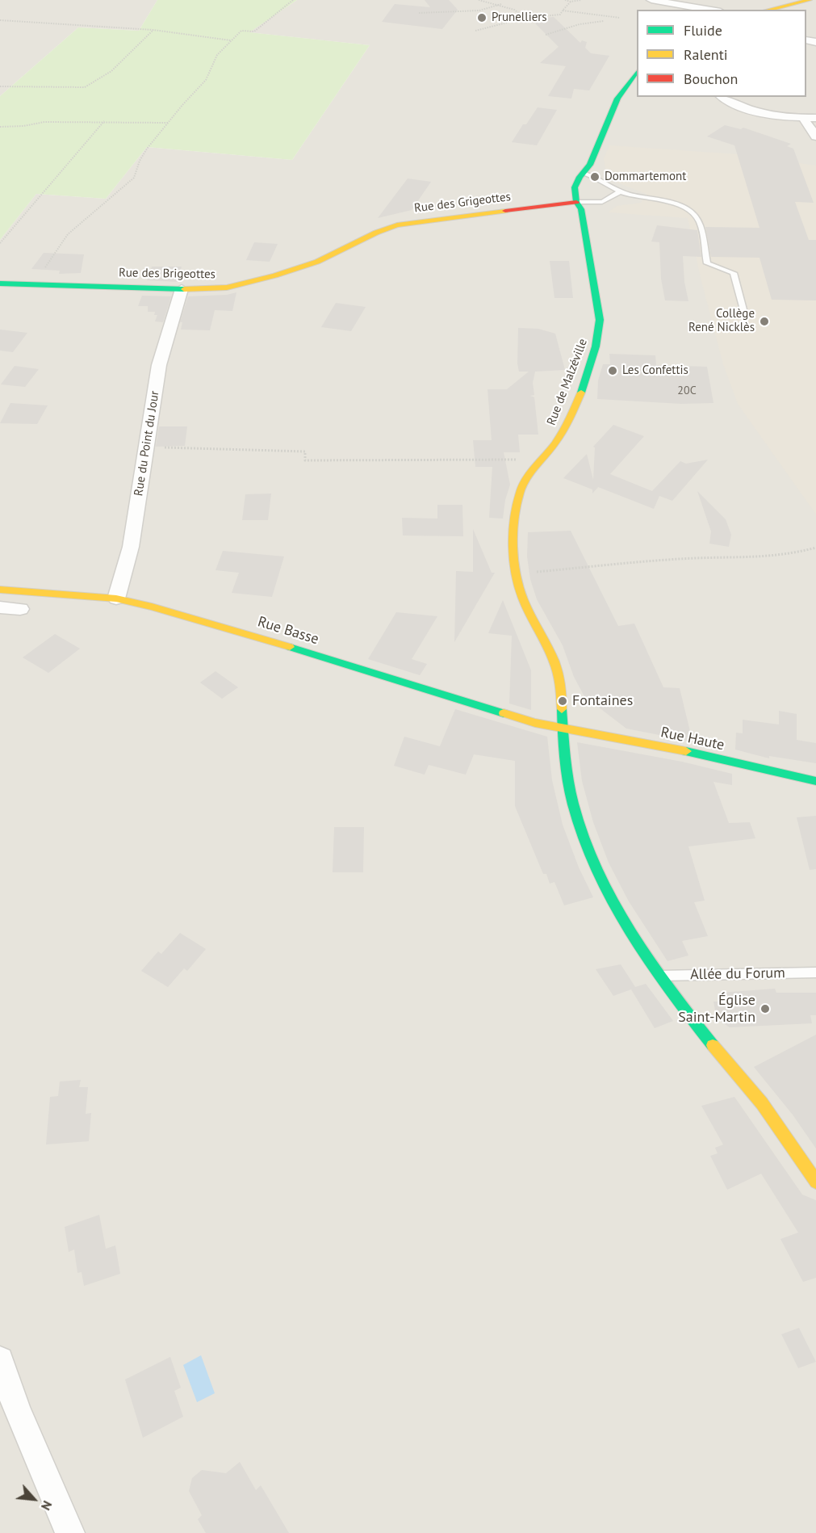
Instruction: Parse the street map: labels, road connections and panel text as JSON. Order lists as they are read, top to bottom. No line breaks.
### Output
{"streets":{"street":["Rue des Grigeottes","Rue des Brigeottes","Rue de Malzéville","Rue du Point du Jour","Rue Basse","Rue Haute"],"lane":["Allée du Forum"]},"crossings":[["Rue des Grigeottes","Rue des Brigeottes"],["Rue des Grigeottes","Rue de Malzéville"],["Rue des Brigeottes","Rue du Point du Jour"],["Rue de Malzéville","Rue Basse"],["Rue de Malzéville","Rue Haute"],["Rue de Malzéville","Allée du Forum"],["Rue du Point du Jour","Rue Basse"],["Rue Basse","Rue Haute"]],"places":["Prunelliers","Dommartemont","Collège René Nicklès","Les Confettis","Fontaines","Église Saint-Martin"],"house_numbers":["20C"],"legend":["Fluide","Ralenti","Bouchon"],"north":"bottom right"}
